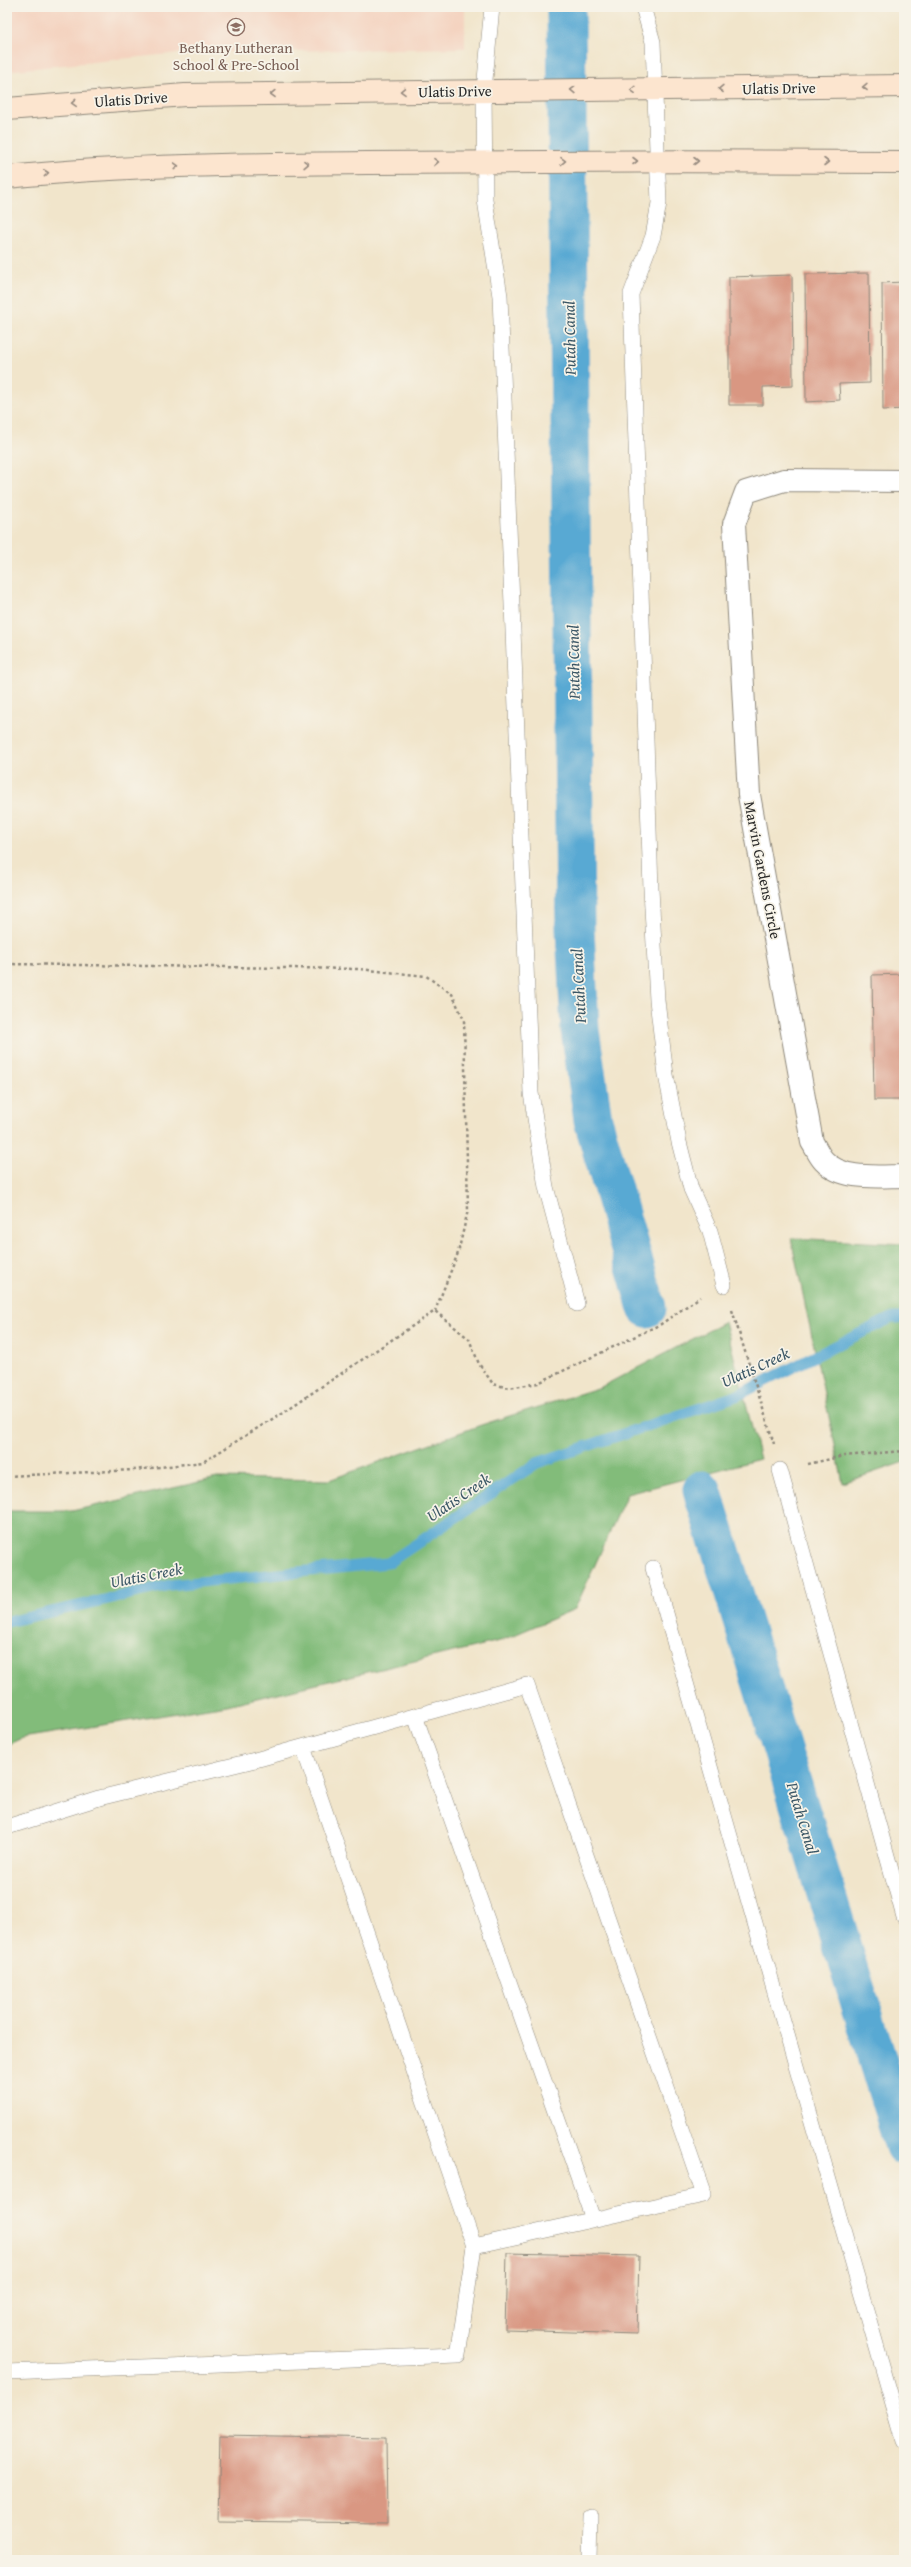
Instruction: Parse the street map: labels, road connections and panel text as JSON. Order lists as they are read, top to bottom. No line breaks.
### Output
{"streets":{"main road":["Ulatis Drive"],"street":["Marvin Gardens Circle"]},"water":["Putah Canal","Ulatis Creek"],"places":{"school or university":["Bethany Lutheran School & Pre-School"]}}
